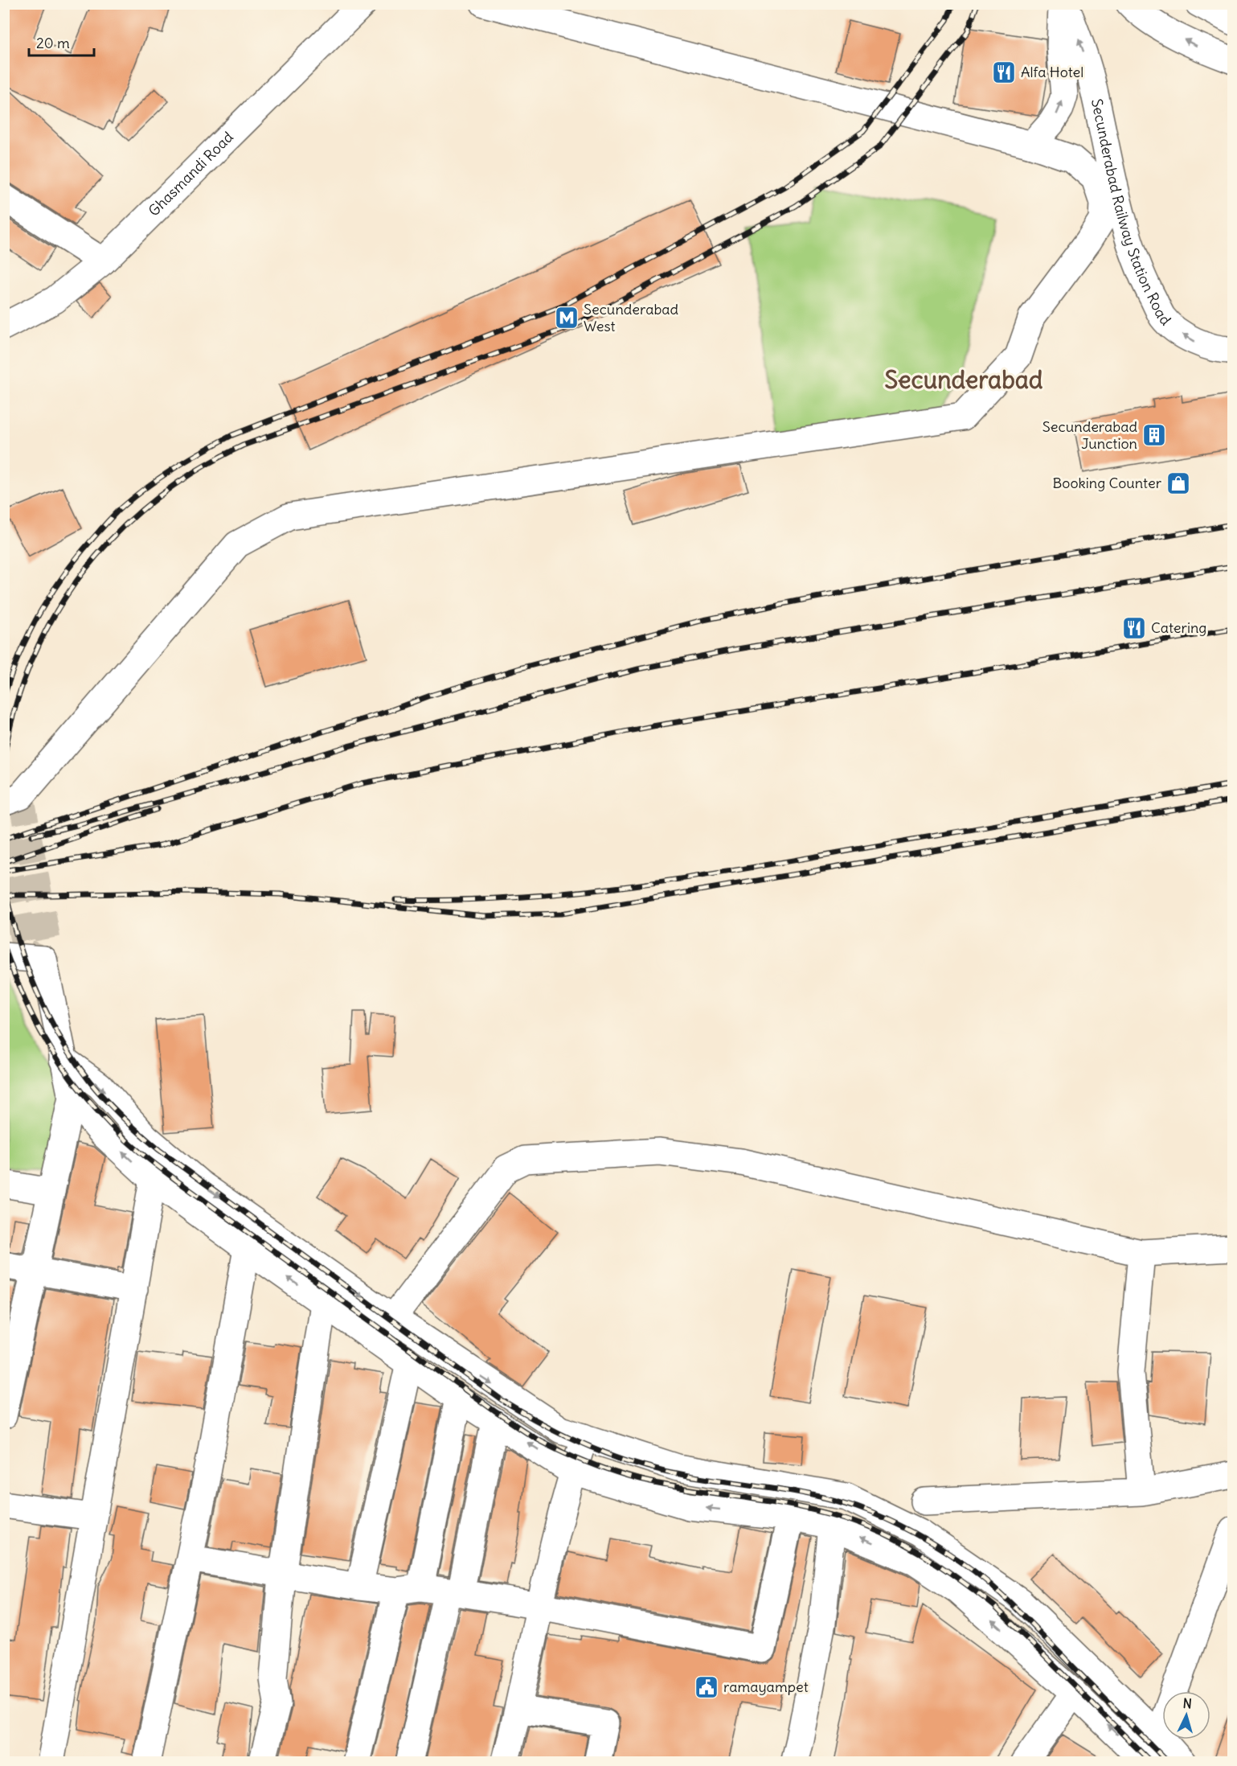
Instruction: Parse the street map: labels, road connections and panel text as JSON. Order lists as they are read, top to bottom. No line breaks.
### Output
{"streets":{"street":["Ghasmandi Road","Secunderabad Railway Station Road"]},"one_way":["Secunderabad Railway Station Road"],"districts":["Secunderabad"],"places":{"restaurant":["Alfa Hotel","Catering"],"metro station":["Secunderabad West"],"building":["Secunderabad Junction"],"shop":["Booking Counter"],"public building":["ramayampet"]},"scale_bar":"20 m","north":"top"}
